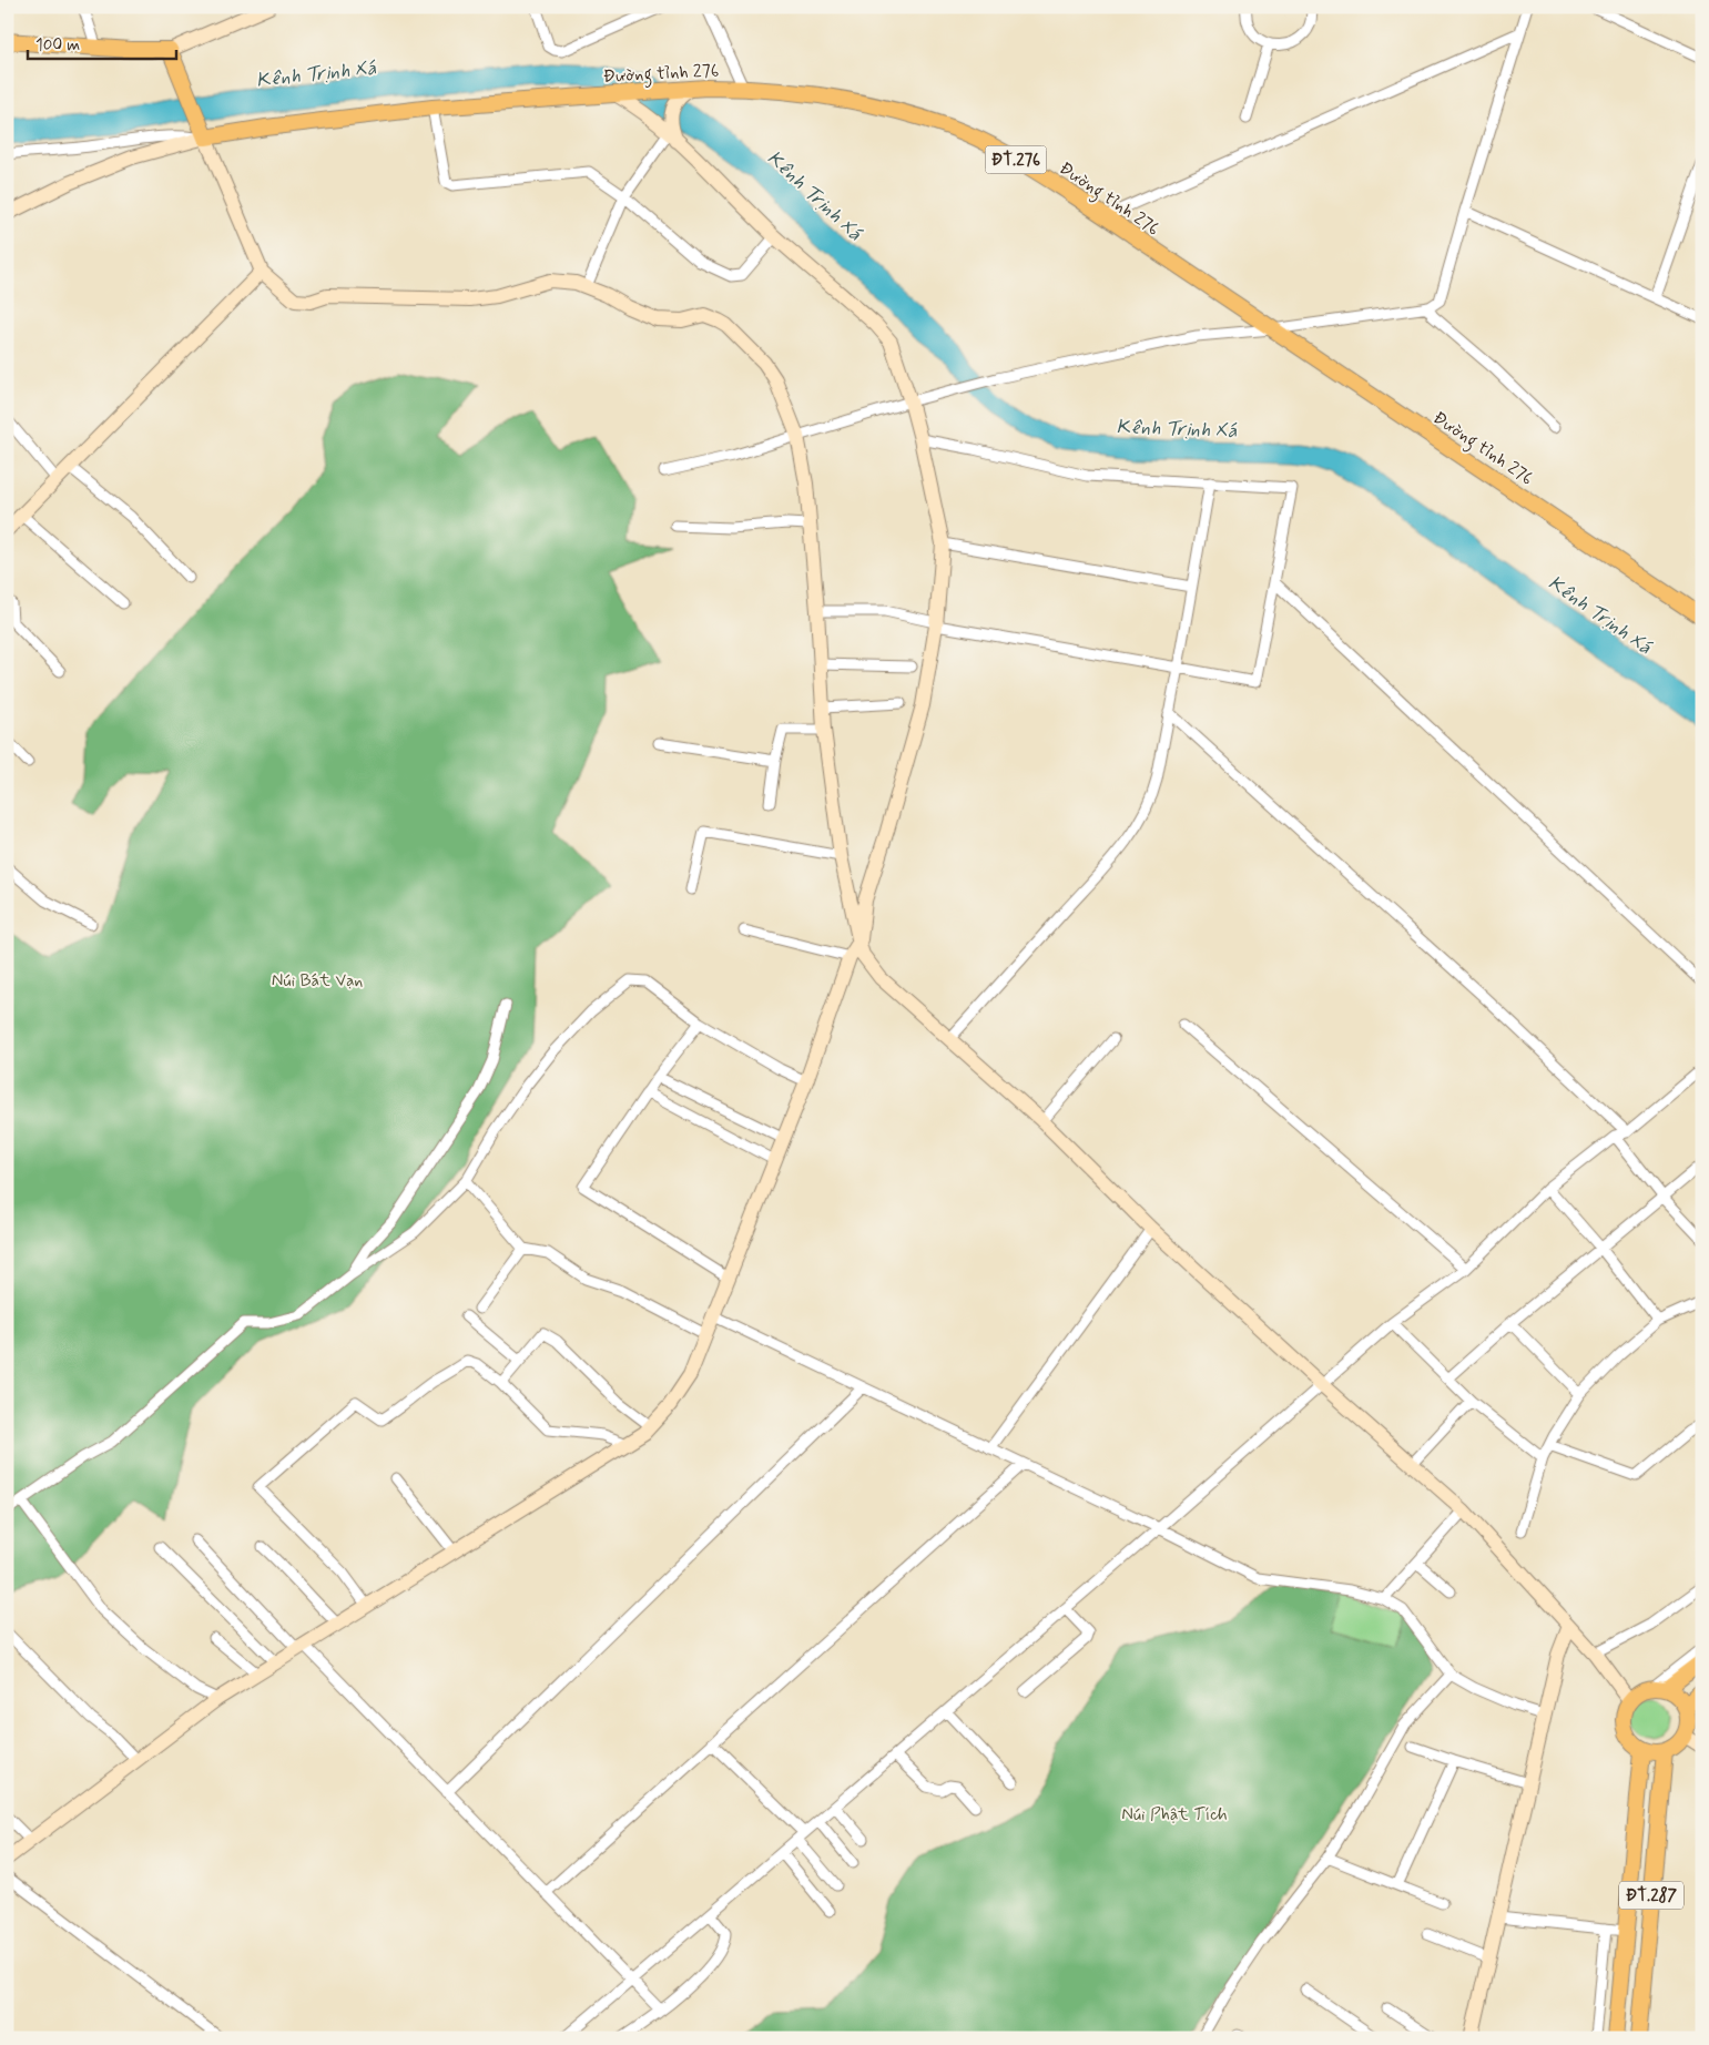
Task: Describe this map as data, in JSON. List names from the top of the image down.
{
  "streets": {
    "main road": ["Đường tỉnh 276", "ĐT.276", "ĐT.287"]
  },
  "water": ["Kênh Trịnh Xá"],
  "parks": ["Núi Bát Vạn", "Núi Phật Tích"],
  "scale_bar": "100 m"
}
